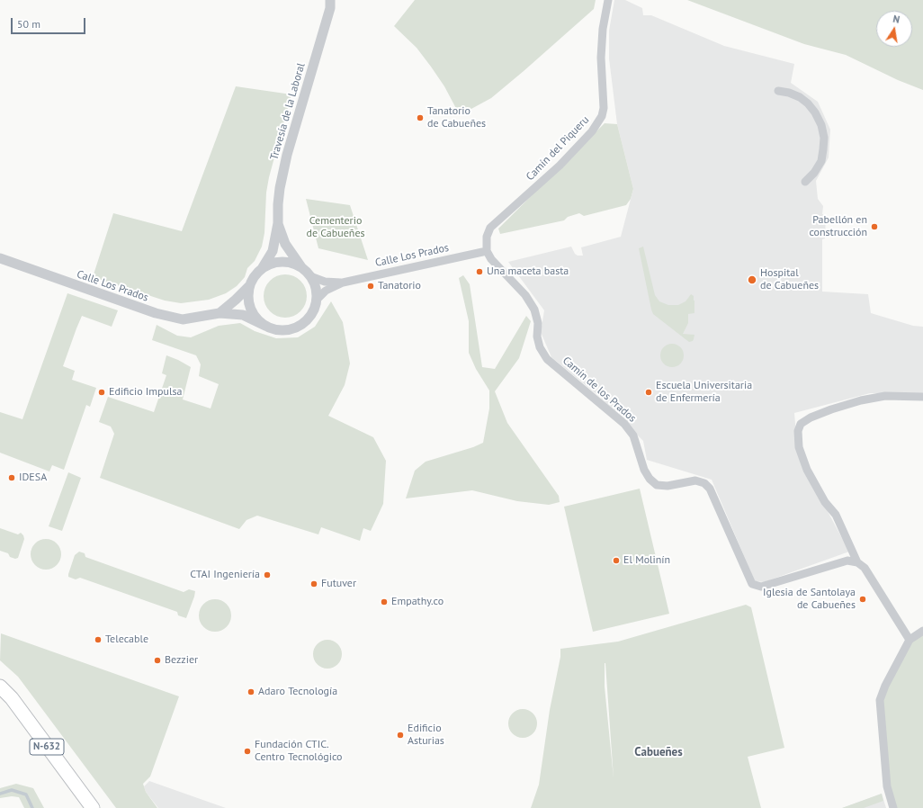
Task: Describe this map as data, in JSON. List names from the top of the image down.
{
  "streets": {
    "highway": ["N-632"],
    "street": [
      "Travesía de la Laboral",
      "Camín del Piqueru",
      "Calle Los Prados",
      "Camín de los Prados"
    ]
  },
  "crossings": [
    ["Travesía de la Laboral", "Calle Los Prados"],
    ["Camín del Piqueru", "Calle Los Prados"],
    ["Camín del Piqueru", "Camín de los Prados"],
    ["Calle Los Prados", "Camín de los Prados"]
  ],
  "districts": ["Cabueñes"],
  "parks": ["Cementerio de Cabueñes"],
  "places": [
    "Tanatorio de Cabueñes",
    "Pabellón en construcción",
    "Una maceta basta",
    "Hospital de Cabueñes",
    "Tanatorio",
    "Edificio Impulsa",
    "Escuela Universitaria de Enfermería",
    "IDESA",
    "El Molinín",
    "CTAI Ingeniería",
    "Futuver",
    "Iglesia de Santolaya de Cabueñes",
    "Empathy.co",
    "Telecable",
    "Bezzier",
    "Adaro Tecnología",
    "Edificio Asturias",
    "Fundación CTIC. Centro Tecnológico"
  ],
  "scale_bar": "50 m",
  "north": "top"
}
